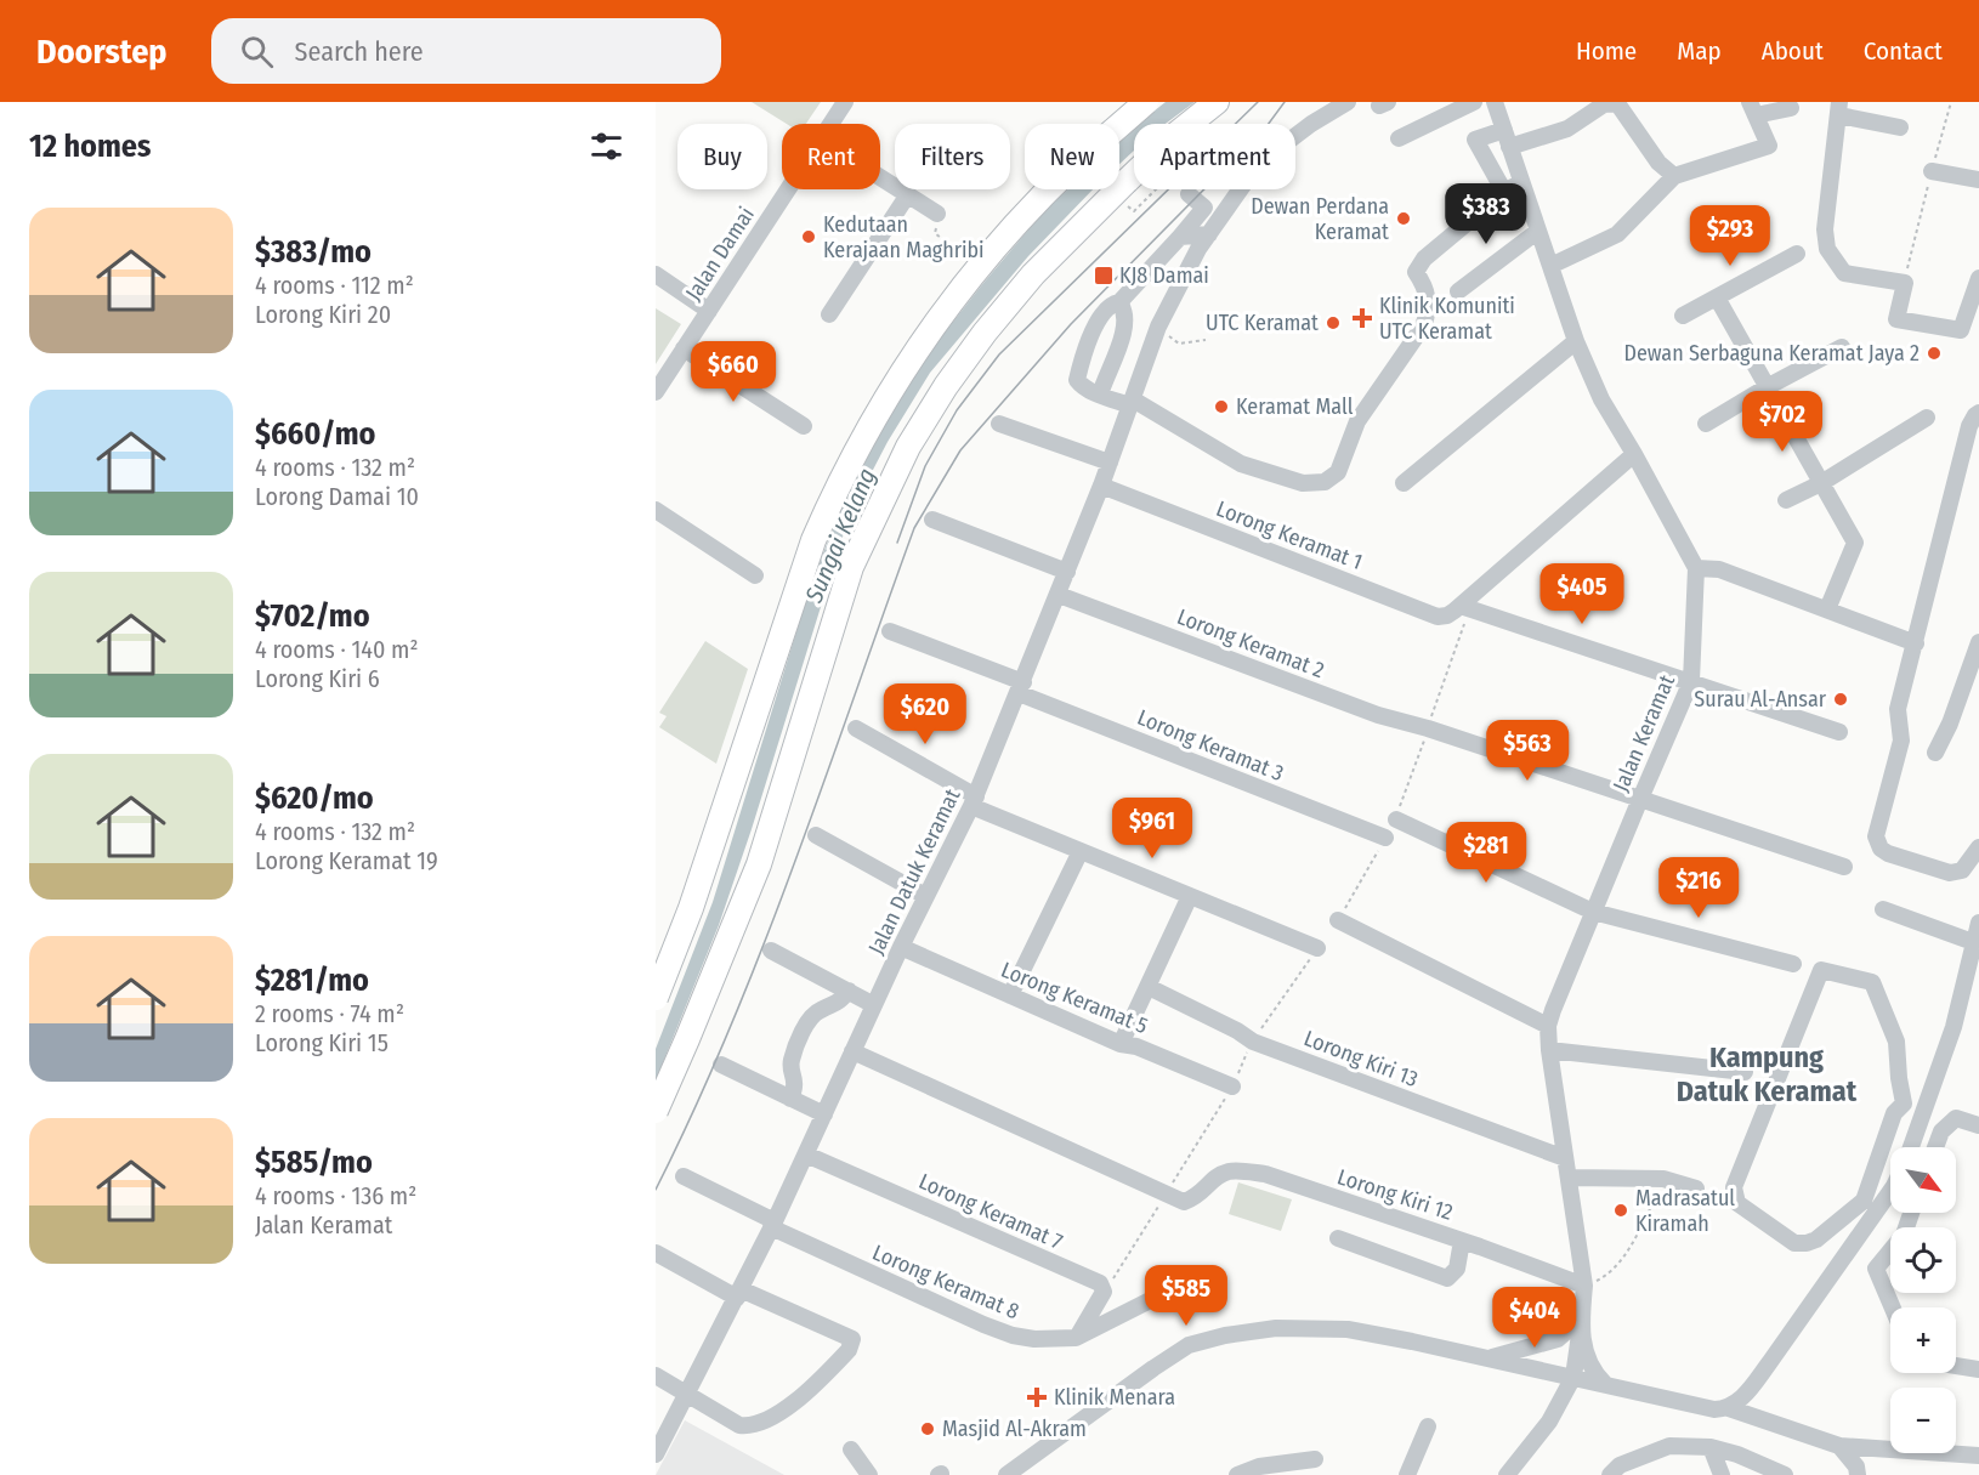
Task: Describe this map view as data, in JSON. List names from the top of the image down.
{
  "streets": {
    "street": [
      "Jalan Damai",
      "Lorong Keramat 1",
      "Lorong Keramat 2",
      "Jalan Keramat",
      "Lorong Keramat 3",
      "Jalan Datuk Keramat",
      "Lorong Keramat 5",
      "Lorong Kiri 13",
      "Lorong Kiri 12",
      "Lorong Keramat 7",
      "Lorong Keramat 8"
    ]
  },
  "crossings": [
    ["Lorong Keramat 1", "Jalan Datuk Keramat"],
    ["Lorong Keramat 2", "Jalan Keramat"],
    ["Lorong Keramat 2", "Jalan Datuk Keramat"],
    ["Jalan Keramat", "Lorong Kiri 13"],
    ["Jalan Keramat", "Lorong Kiri 12"],
    ["Lorong Keramat 3", "Jalan Datuk Keramat"],
    ["Jalan Datuk Keramat", "Lorong Keramat 5"],
    ["Jalan Datuk Keramat", "Lorong Kiri 12"],
    ["Jalan Datuk Keramat", "Lorong Keramat 7"],
    ["Jalan Datuk Keramat", "Lorong Keramat 8"],
    ["Lorong Keramat 7", "Lorong Keramat 8"]
  ],
  "districts": ["Kampung Datuk Keramat"],
  "water": ["Sungai Kelang"],
  "places": {
    "other": [
      "Dewan Perdana Keramat",
      "Kedutaan Kerajaan Maghribi",
      "UTC Keramat",
      "Dewan Serbaguna Keramat Jaya 2",
      "Keramat Mall",
      "Surau Al-Ansar",
      "Madrasatul Kiramah",
      "Masjid Al-Akram"
    ],
    "transit": ["KJ8 Damai"],
    "health": ["Klinik Komuniti UTC Keramat", "Klinik Menara"]
  },
  "north": "bottom right",
  "page": {
    "header": "Doorstep",
    "search": "Search here",
    "nav": [
      "Home",
      "Map",
      "About",
      "Contact"
    ],
    "heading": "12 homes",
    "chip": [
      "Buy",
      "Rent",
      "Filters",
      "New",
      "Apartment"
    ],
    "price": [
      "$383",
      "$293",
      "$660",
      "$702",
      "$405",
      "$620",
      "$563",
      "$961",
      "$281",
      "$216",
      "$585",
      "$404"
    ],
    "list": [
      {
        "name": "$383/mo",
        "note": "4 rooms · 112 m² · Lorong Kiri 20"
      },
      {
        "name": "$660/mo",
        "note": "4 rooms · 132 m² · Lorong Damai 10"
      },
      {
        "name": "$702/mo",
        "note": "4 rooms · 140 m² · Lorong Kiri 6"
      },
      {
        "name": "$620/mo",
        "note": "4 rooms · 132 m² · Lorong Keramat 19"
      },
      {
        "name": "$281/mo",
        "note": "2 rooms · 74 m² · Lorong Kiri 15"
      },
      {
        "name": "$585/mo",
        "note": "4 rooms · 136 m² · Jalan Keramat"
      }
    ],
    "map_buttons": ["+", "−"]
  }
}
